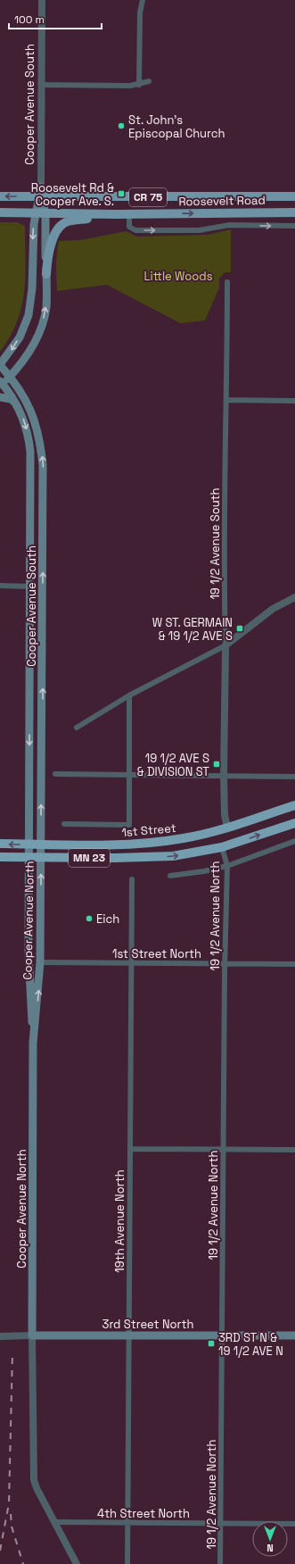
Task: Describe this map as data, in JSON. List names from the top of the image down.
{
  "streets": {
    "highway": ["1st Street", "MN 23"],
    "main road": [
      "Cooper Avenue South",
      "CR 75",
      "Roosevelt Road",
      "Cooper Avenue North",
      "3rd Street North"
    ],
    "street": [
      "19 1/2 Avenue South",
      "19 1/2 Avenue North",
      "1st Street North",
      "19th Avenue North",
      "4th Street North"
    ]
  },
  "crossings": [
    ["Cooper Avenue South", "Roosevelt Road"],
    ["Cooper Avenue South", "1st Street"],
    ["Cooper Avenue South", "Cooper Avenue North"],
    ["19 1/2 Avenue South", "1st Street"],
    ["1st Street", "Cooper Avenue North"],
    ["MN 23", "19 1/2 Avenue North"],
    ["MN 23", "Cooper Avenue North"],
    ["19 1/2 Avenue North", "1st Street North"],
    ["19 1/2 Avenue North", "3rd Street North"],
    ["19 1/2 Avenue North", "4th Street North"],
    ["Cooper Avenue North", "1st Street North"],
    ["Cooper Avenue North", "3rd Street North"],
    ["Cooper Avenue North", "4th Street North"],
    ["1st Street North", "19th Avenue North"],
    ["19th Avenue North", "3rd Street North"],
    ["19th Avenue North", "4th Street North"]
  ],
  "parks": ["Little Woods"],
  "places": {
    "other": ["St. John’s Episcopal Church", "Eich"],
    "transit": [
      "Roosevelt Rd & Cooper Ave. S.",
      "W ST. GERMAIN & 19 1/2 AVE S",
      "19 1/2 AVE S & DIVISION ST",
      "3RD ST N & 19 1/2 AVE N"
    ]
  },
  "scale_bar": "100 m",
  "north": "bottom"
}
